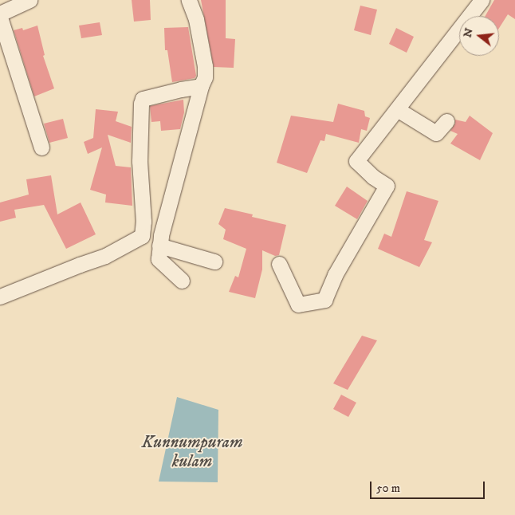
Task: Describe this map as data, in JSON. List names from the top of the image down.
{
  "water": ["Kunnumpuram kulam"],
  "scale_bar": "50 m",
  "north": "left"
}
